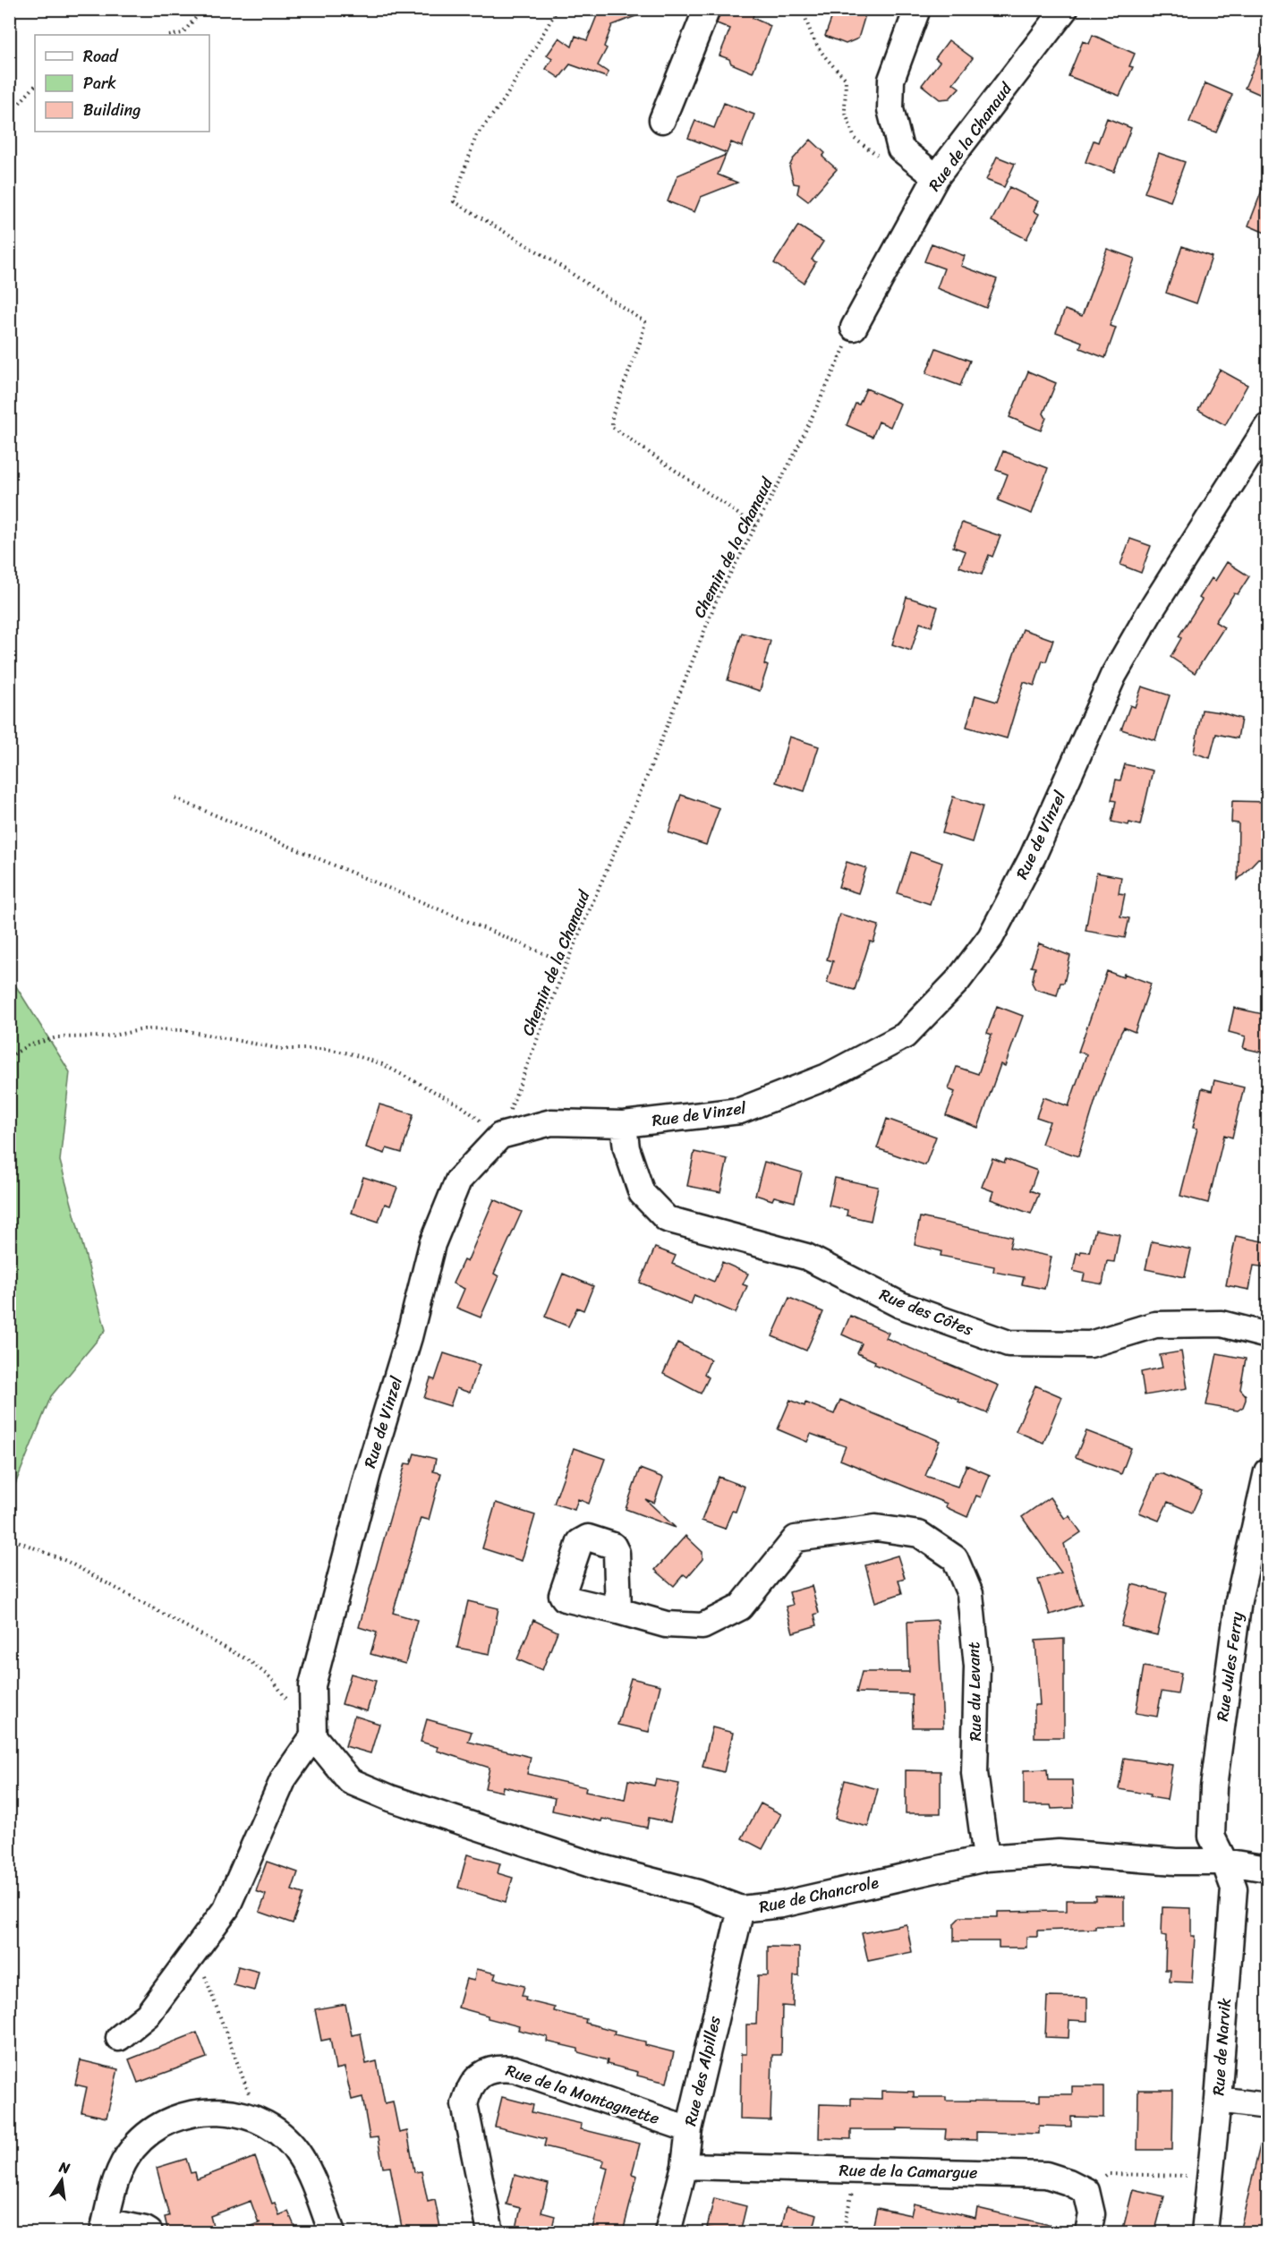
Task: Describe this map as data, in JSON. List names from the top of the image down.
{
  "streets": {
    "street": [
      "Rue de la Chanaud",
      "Rue de Vinzel",
      "Rue des Côtes",
      "Rue Jules Ferry",
      "Rue du Levant",
      "Rue de Chancrole",
      "Rue de Narvik",
      "Rue des Alpilles",
      "Rue de la Montagnette",
      "Rue de la Camargue"
    ],
    "path": ["Chemin de la Chanaud"]
  },
  "crossings": [
    ["Rue de la Chanaud", "Chemin de la Chanaud"],
    ["Chemin de la Chanaud", "Rue de Vinzel"],
    ["Rue de Vinzel", "Rue des Côtes"],
    ["Rue de Vinzel", "Rue de Chancrole"],
    ["Rue Jules Ferry", "Rue de Chancrole"],
    ["Rue Jules Ferry", "Rue de Narvik"],
    ["Rue du Levant", "Rue de Chancrole"],
    ["Rue de Chancrole", "Rue de Narvik"],
    ["Rue de Chancrole", "Rue des Alpilles"],
    ["Rue des Alpilles", "Rue de la Montagnette"],
    ["Rue des Alpilles", "Rue de la Camargue"]
  ],
  "legend": ["Road", "Park", "Building"],
  "north": "top"
}
